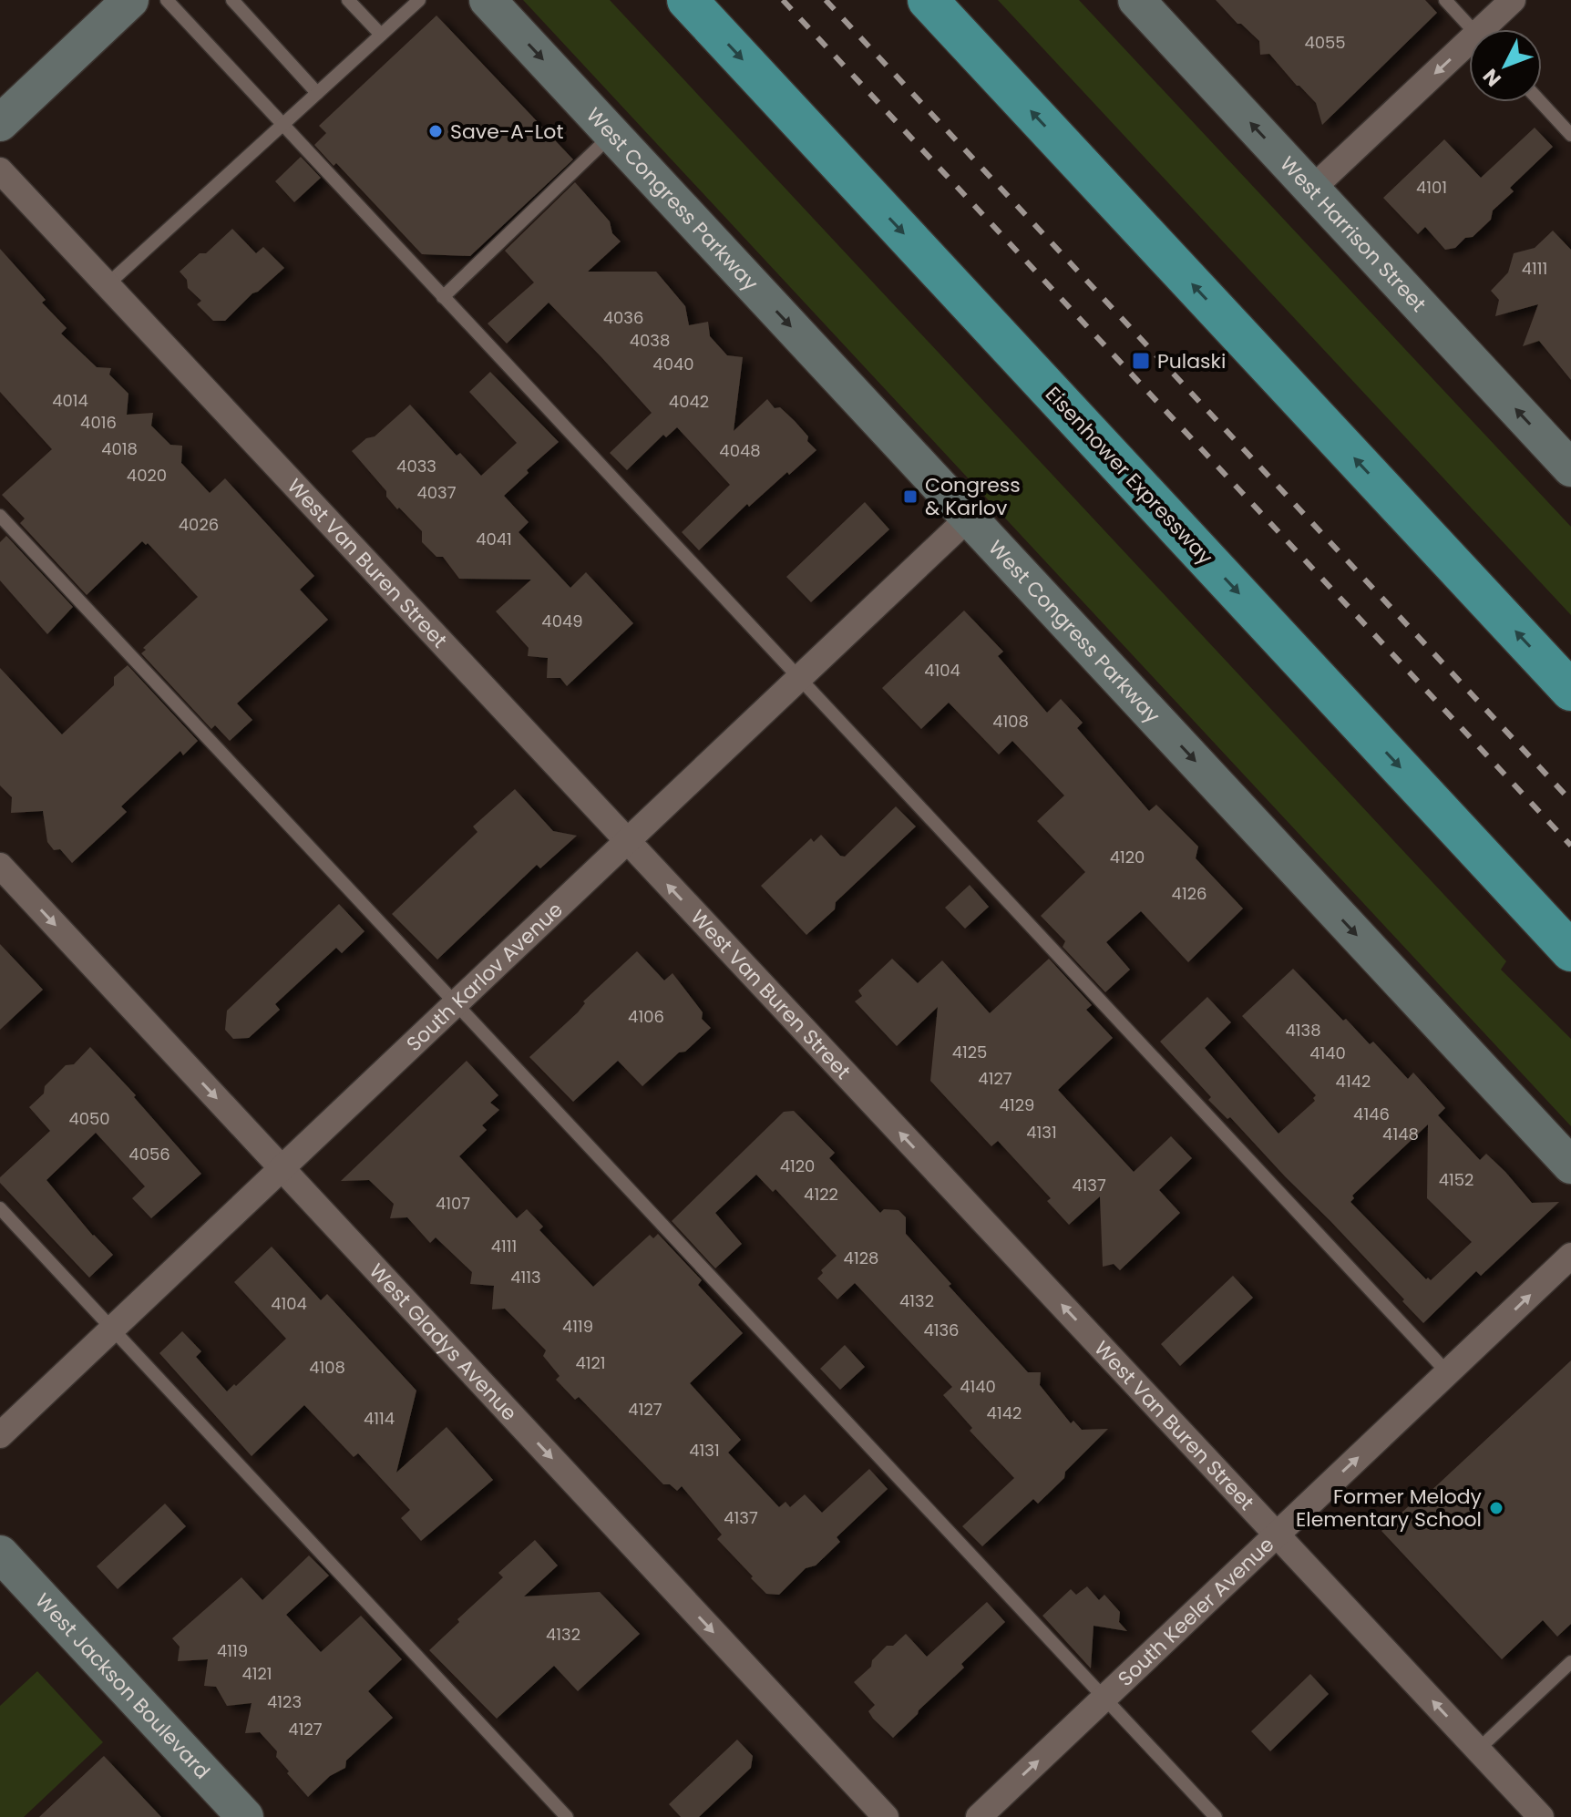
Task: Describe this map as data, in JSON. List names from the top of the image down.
{
  "streets": {
    "highway": ["Eisenhower Expressway"],
    "street": [
      "West Congress Parkway",
      "West Harrison Street",
      "West Van Buren Street",
      "South Karlov Avenue",
      "West Gladys Avenue",
      "South Keeler Avenue",
      "West Jackson Boulevard"
    ]
  },
  "crossings": [
    ["West Congress Parkway", "South Karlov Avenue"],
    ["West Van Buren Street", "South Karlov Avenue"],
    ["West Van Buren Street", "South Keeler Avenue"],
    ["South Karlov Avenue", "West Gladys Avenue"]
  ],
  "one_way": [
    "West Congress Parkway",
    "West Harrison Street",
    "West Van Buren Street",
    "West Gladys Avenue",
    "South Keeler Avenue"
  ],
  "places": {
    "other": ["Save-A-Lot", "Former Melody Elementary School"],
    "transit": ["Pulaski", "Congress & Karlov"]
  },
  "house_numbers": [
    "4055",
    "4101",
    "4111",
    "4036",
    "4038",
    "4040",
    "4014",
    "4042",
    "4016",
    "4018",
    "4048",
    "4033",
    "4020",
    "4037",
    "4026",
    "4041",
    "4049",
    "4104",
    "4108",
    "4120",
    "4126",
    "4106",
    "4138",
    "4125",
    "4140",
    "4127",
    "4142",
    "4129",
    "4146",
    "4050",
    "4131",
    "4148",
    "4056",
    "4120",
    "4152",
    "4137",
    "4122",
    "4107",
    "4111",
    "4128",
    "4113",
    "4132",
    "4104",
    "4119",
    "4136",
    "4121",
    "4108",
    "4140",
    "4127",
    "4142",
    "4114",
    "4131",
    "4137",
    "4132",
    "4119",
    "4121",
    "4123",
    "4127"
  ],
  "north": "bottom left"
}
